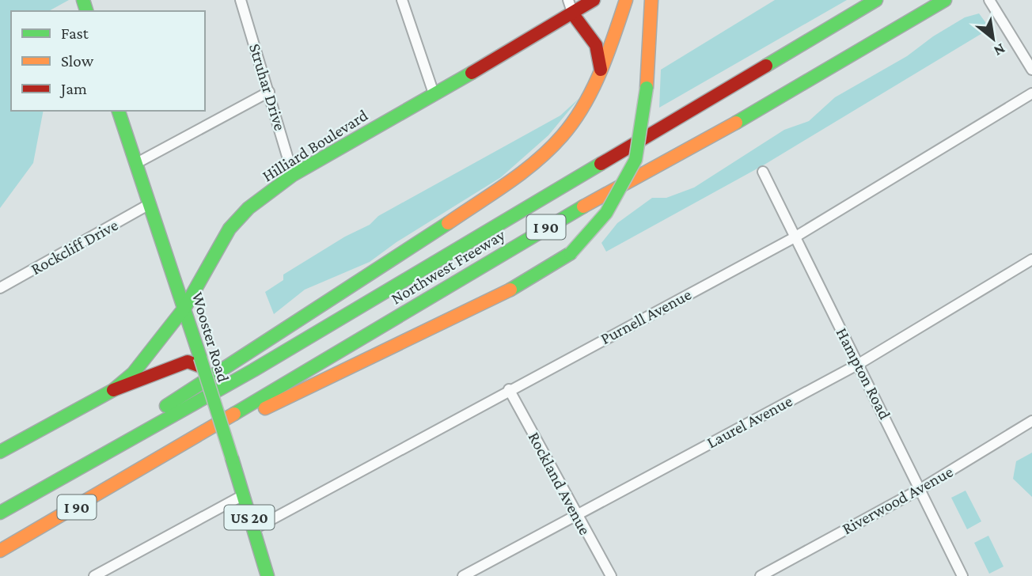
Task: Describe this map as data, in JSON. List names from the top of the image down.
{
  "streets": {
    "main road": [
      "Hilliard Boulevard",
      "I 90",
      "Northwest Freeway",
      "Wooster Road",
      "US 20"
    ],
    "street": [
      "Struhar Drive",
      "Rockcliff Drive",
      "Purnell Avenue",
      "Hampton Road",
      "Laurel Avenue",
      "Rockland Avenue",
      "Riverwood Avenue"
    ]
  },
  "crossings": [
    ["Struhar Drive", "Hilliard Boulevard"],
    ["Hilliard Boulevard", "Wooster Road"],
    ["Rockcliff Drive", "Wooster Road"],
    ["Purnell Avenue", "Wooster Road"],
    ["Purnell Avenue", "Hampton Road"],
    ["Purnell Avenue", "Rockland Avenue"],
    ["Hampton Road", "Laurel Avenue"],
    ["Hampton Road", "Riverwood Avenue"],
    ["Laurel Avenue", "Rockland Avenue"]
  ],
  "legend": ["Fast", "Slow", "Jam"],
  "north": "bottom right"
}
